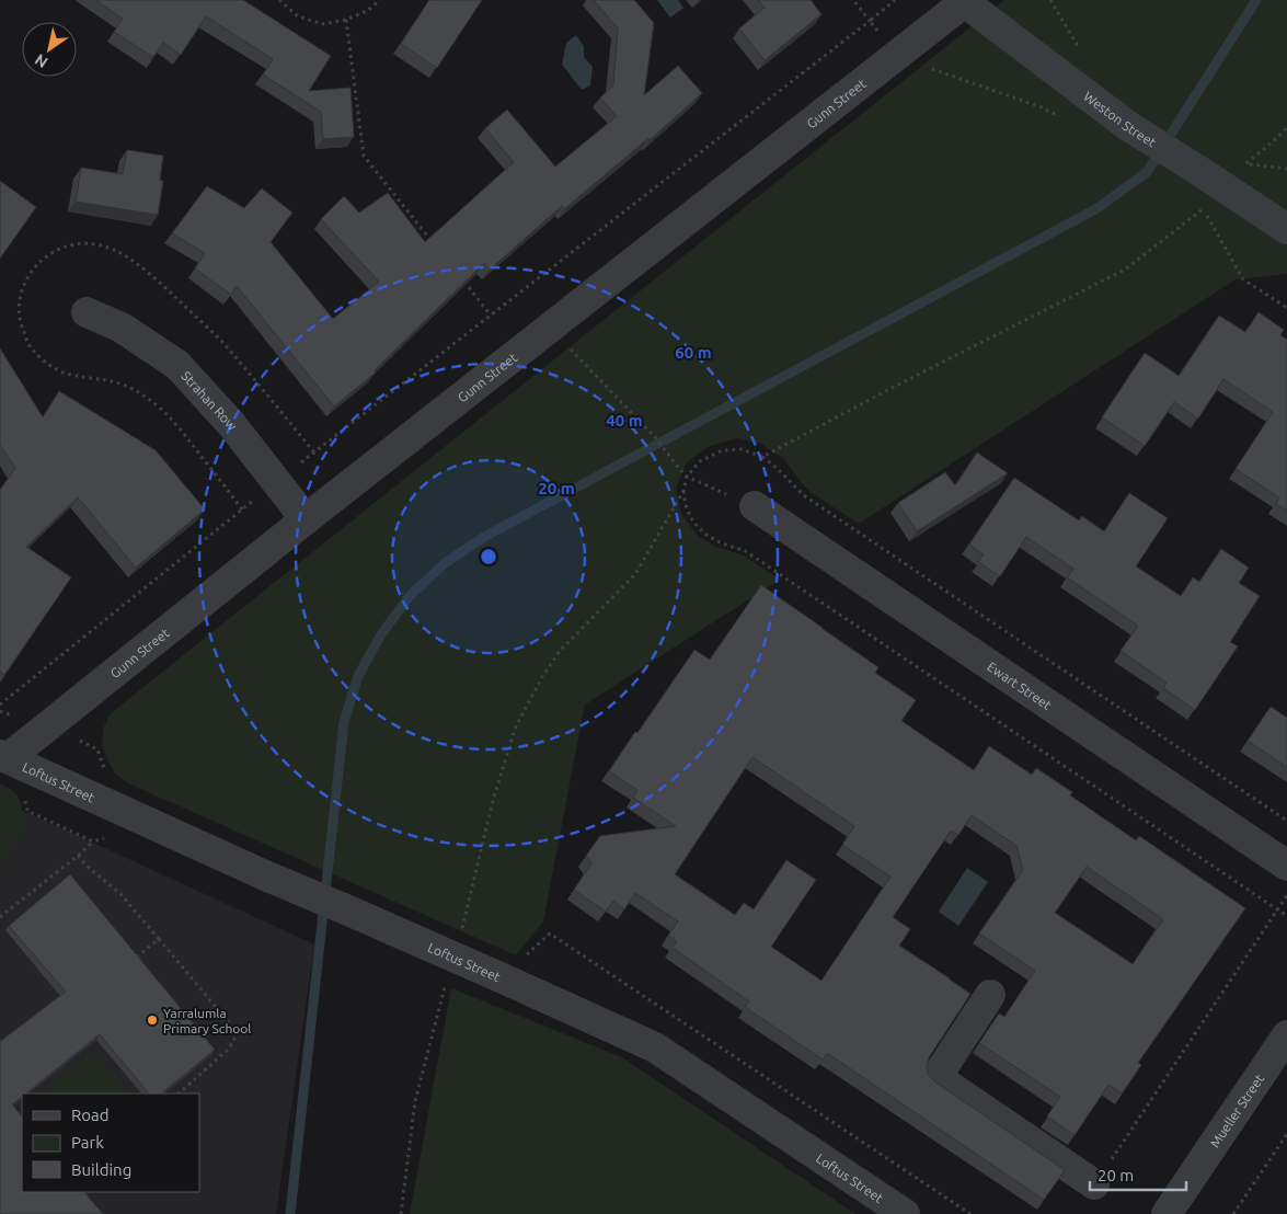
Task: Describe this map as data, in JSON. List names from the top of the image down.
{
  "streets": {
    "street": [
      "Gunn Street",
      "Weston Street",
      "Strahan Row",
      "Ewart Street",
      "Loftus Street",
      "Mueller Street"
    ]
  },
  "crossings": [
    ["Gunn Street", "Weston Street"],
    ["Gunn Street", "Strahan Row"],
    ["Gunn Street", "Loftus Street"]
  ],
  "places": ["Yarralumla Primary School"],
  "legend": ["Road", "Park", "Building"],
  "scale_bar": "20 m",
  "north": "bottom left",
  "rings": ["60 m", "40 m", "20 m"]
}
